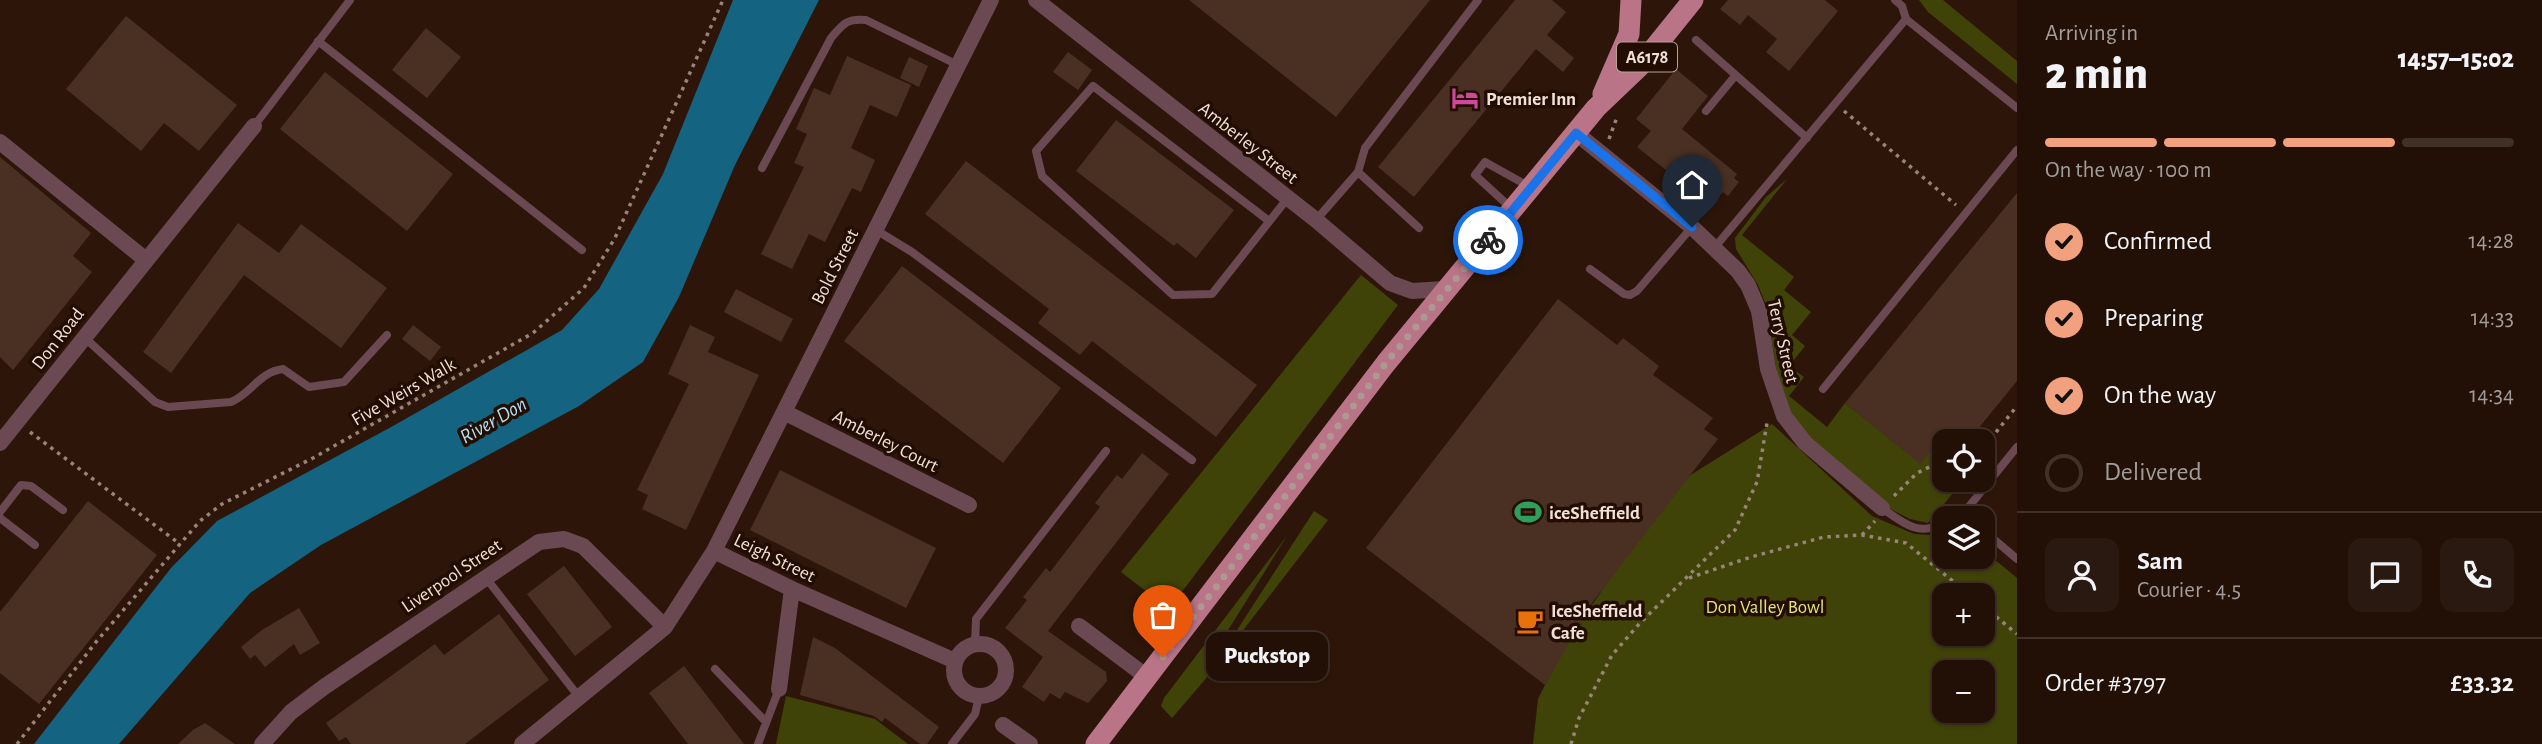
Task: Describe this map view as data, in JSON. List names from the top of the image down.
{
  "streets": {
    "main road": ["A6178"],
    "street": [
      "Amberley Street",
      "Bold Street",
      "Don Road",
      "Terry Street",
      "Amberley Court",
      "Leigh Street",
      "Liverpool Street"
    ],
    "path": ["Five Weirs Walk"]
  },
  "crossings": [
    ["A6178", "Amberley Street"],
    ["A6178", "Terry Street"],
    ["Bold Street", "Amberley Court"],
    ["Bold Street", "Leigh Street"],
    ["Leigh Street", "Liverpool Street"]
  ],
  "water": ["River Don"],
  "parks": ["Don Valley Bowl"],
  "places": {
    "hotel": ["Premier Inn"],
    "sports": ["iceSheffield"],
    "cafe": ["IceSheffield Cafe"],
    "other": ["Puckstop"]
  },
  "page": {
    "heading": ["2 min", "Arriving in", "14:57–15:02"],
    "panel": [
      "Sam",
      "Courier · 4.5",
      "Order #3797",
      "£33.32"
    ],
    "bar": "On the way · 100 m",
    "list": [
      ["Confirmed", "14:28"],
      ["Preparing", "14:33"],
      ["On the way", "14:34"],
      "Delivered"
    ],
    "map_buttons": ["+", "−"],
    "bubble": "Puckstop"
  }
}
